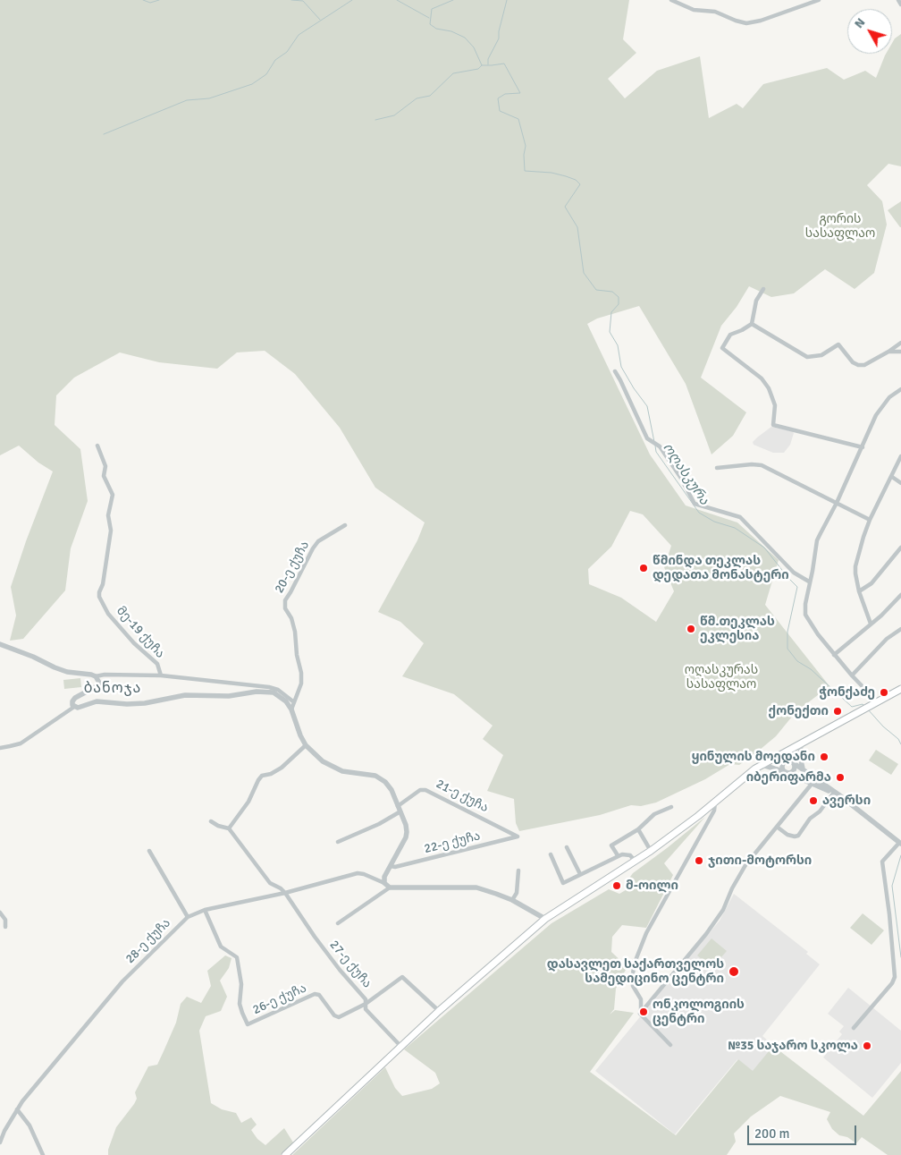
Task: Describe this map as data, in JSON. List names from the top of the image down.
{
  "streets": {
    "street": [
      "20-ე ქუჩა",
      "მე-19 ქუჩა",
      "21-ე ქუჩა",
      "22-ე ქუჩა",
      "28-ე ქუჩა",
      "27-ე ქუჩა",
      "26-ე ქუჩა"
    ]
  },
  "crossings": [
    ["20-ე ქუჩა", "მე-19 ქუჩა"],
    ["21-ე ქუჩა", "22-ე ქუჩა"],
    ["28-ე ქუჩა", "27-ე ქუჩა"],
    ["28-ე ქუჩა", "26-ე ქუჩა"],
    ["27-ე ქუჩა", "26-ე ქუჩა"]
  ],
  "districts": ["ბანოჯა"],
  "water": ["ოღასკურა"],
  "parks": ["გორის სასაფლაო", "ოღასკურას სასაფლაო"],
  "places": [
    "წმინდა თეკლას დედათა მონასტერი",
    "წმ.თეკლას ეკლესია",
    "ჭონქაძე",
    "ქონექთი",
    "ყინულის მოედანი",
    "იბერიფარმა",
    "ავერსი",
    "ჯითი-მოტორსი",
    "მ-ოილი",
    "დასავლეთ საქართველოს სამედიცინო ცენტრი",
    "ონკოლოგიის ცენტრი",
    "№35 საჯარო სკოლა"
  ],
  "scale_bar": "200 m",
  "north": "top left"
}
